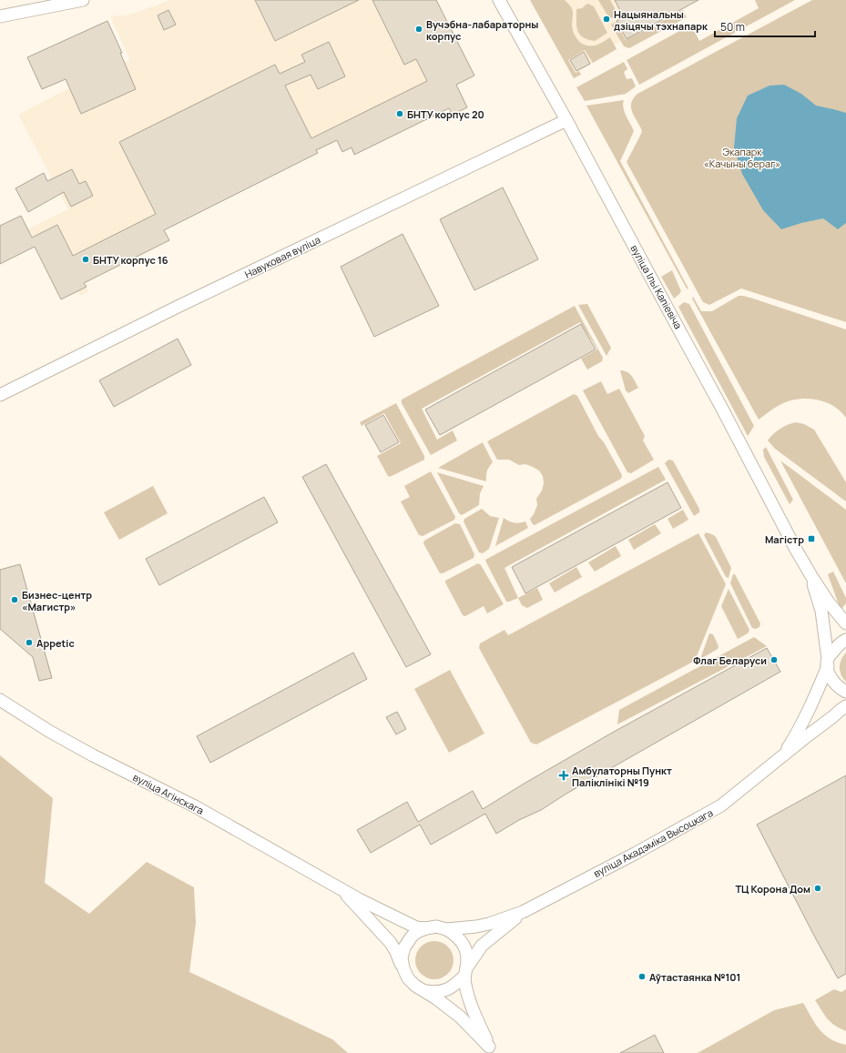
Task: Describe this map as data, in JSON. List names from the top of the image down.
{
  "streets": {
    "street": [
      "Навуковая вуліца",
      "вуліца Ільі Капіевіча",
      "вуліца Агінскага",
      "вуліца Акадэміка Высоцкага"
    ]
  },
  "crossings": [
    ["Навуковая вуліца", "вуліца Ільі Капіевіча"],
    ["вуліца Ільі Капіевіча", "вуліца Акадэміка Высоцкага"]
  ],
  "parks": ["Экапарк «Качыны бераг»"],
  "places": {
    "other": [
      "Нацыянальны дзіцячы тэхнапарк",
      "Вучэбна-лабараторны корпус",
      "БНТУ корпус 20",
      "БНТУ корпус 16",
      "Бизнес-центр «Магистр»",
      "Appetic",
      "Флаг Беларуси",
      "ТЦ Корона Дом",
      "Аўтастаянка №101"
    ],
    "transit": ["Магістр"],
    "health": ["Амбулаторны Пункт Паліклінікі №19"]
  },
  "scale_bar": "50 m"
}
